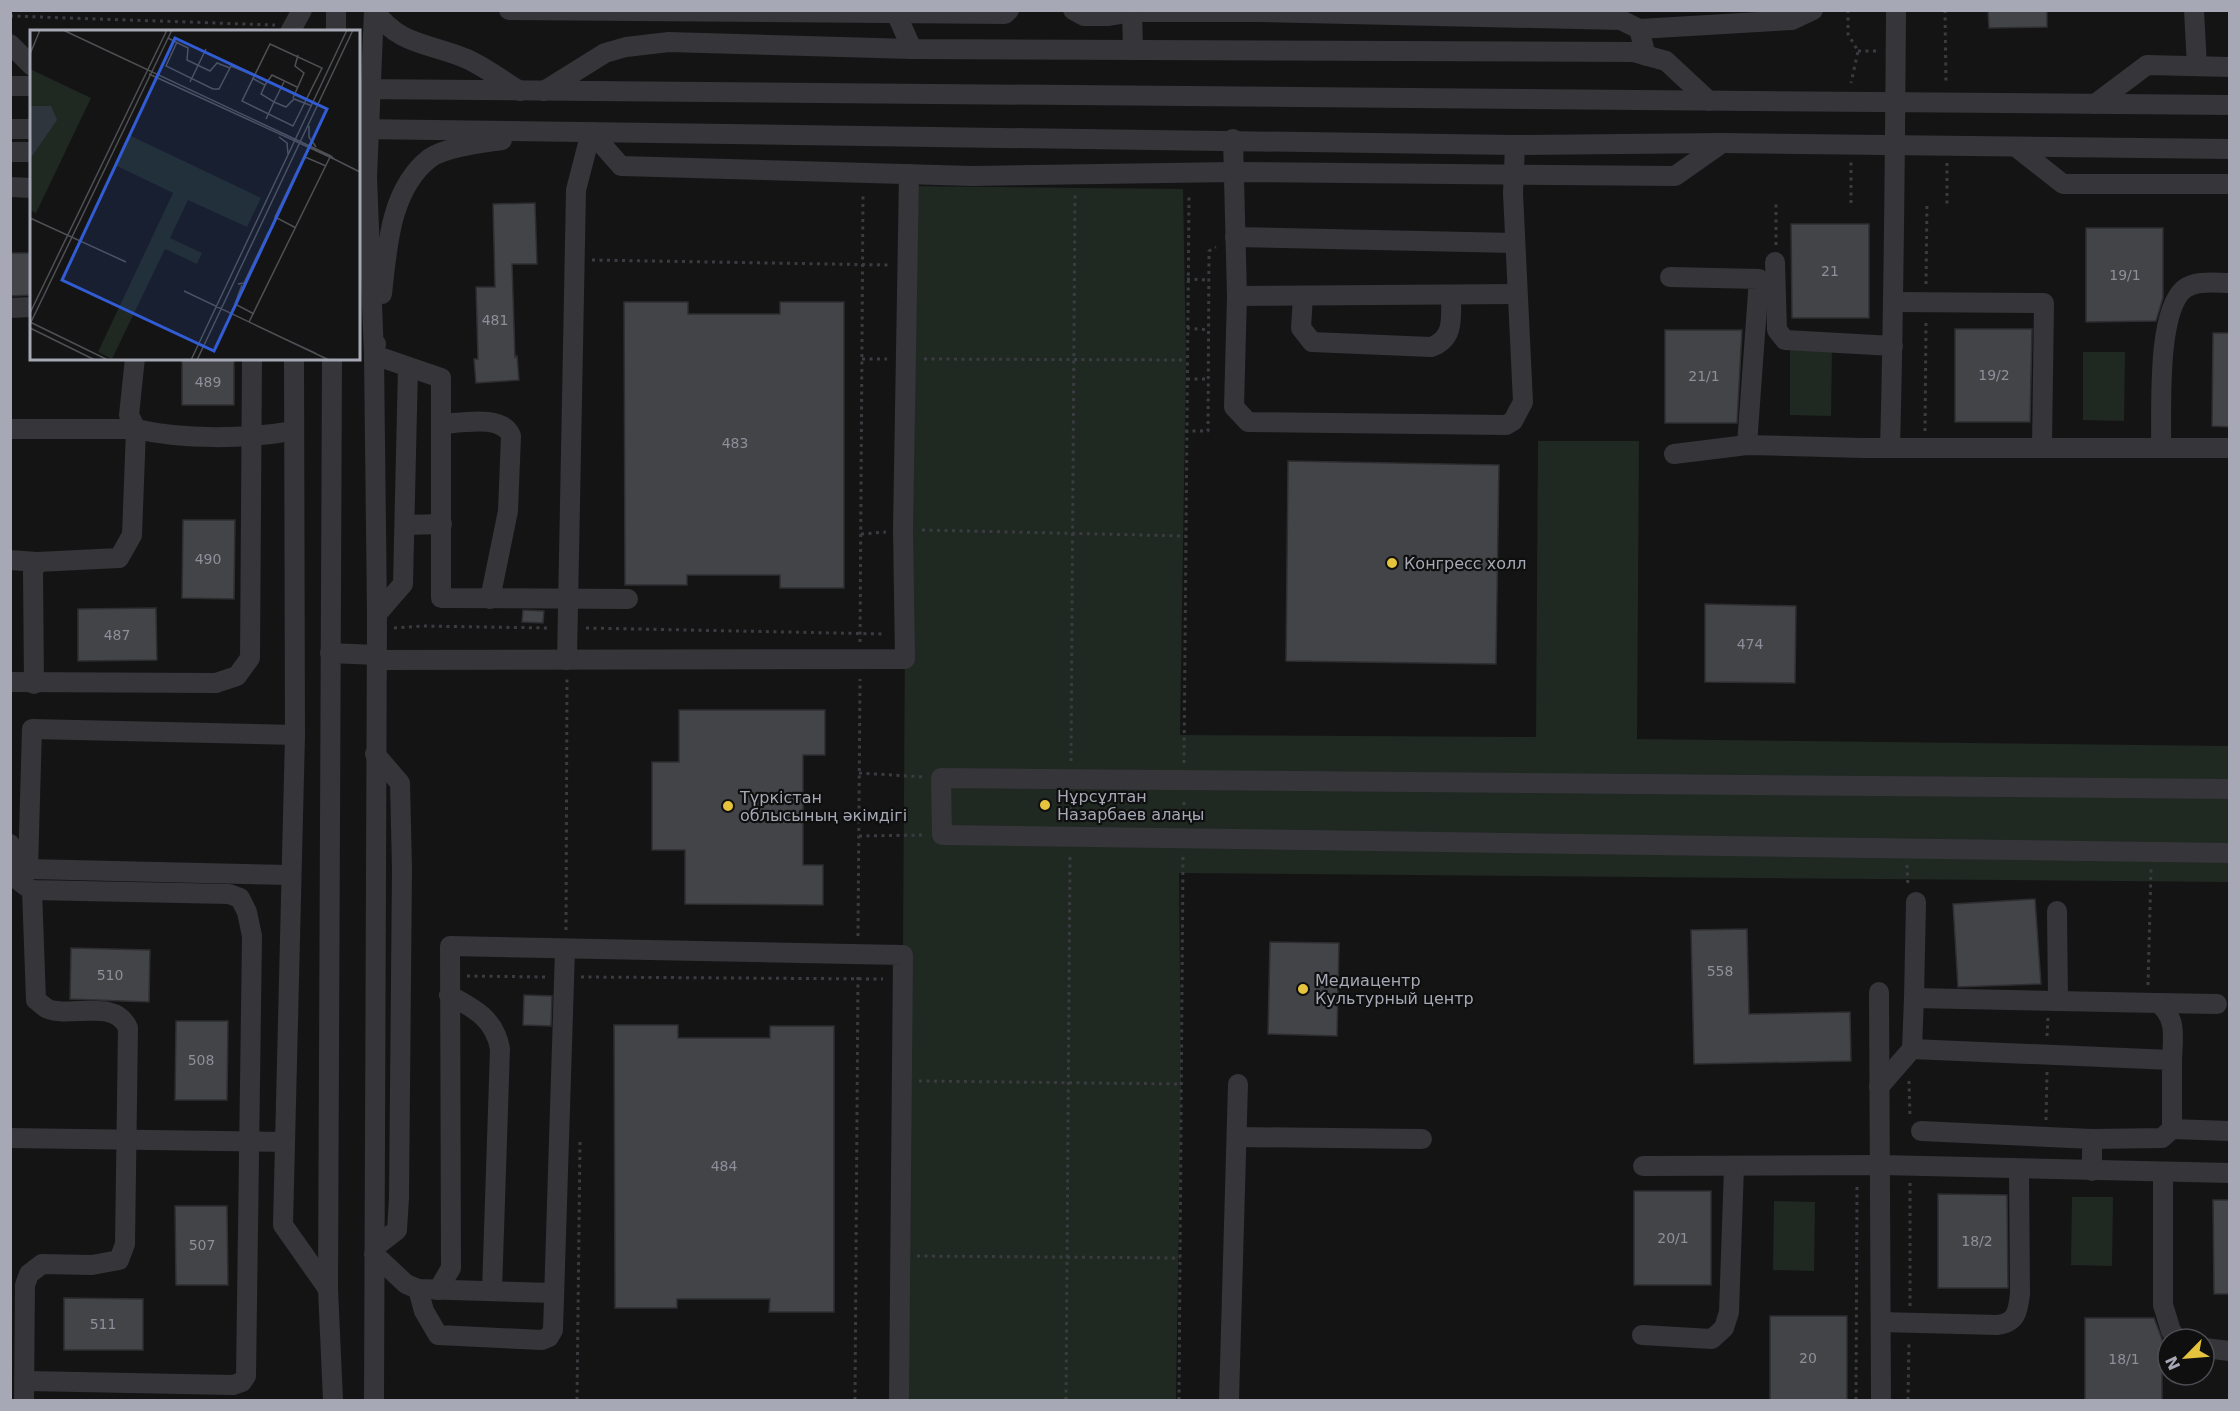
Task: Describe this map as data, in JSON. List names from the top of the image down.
{
  "places": [
    "Конгресс холл",
    "Нұрсұлтан Назарбаев алаңы",
    "Түркістан облысының әкімдігі",
    "Медиацентр Культурный центр"
  ],
  "house_numbers": [
    "21",
    "19/1",
    "481",
    "19/2",
    "21/1",
    "489",
    "483",
    "490",
    "487",
    "474",
    "558",
    "510",
    "508",
    "484",
    "20/1",
    "18/2",
    "507",
    "511",
    "20",
    "18/1"
  ],
  "north": "bottom left"
}
